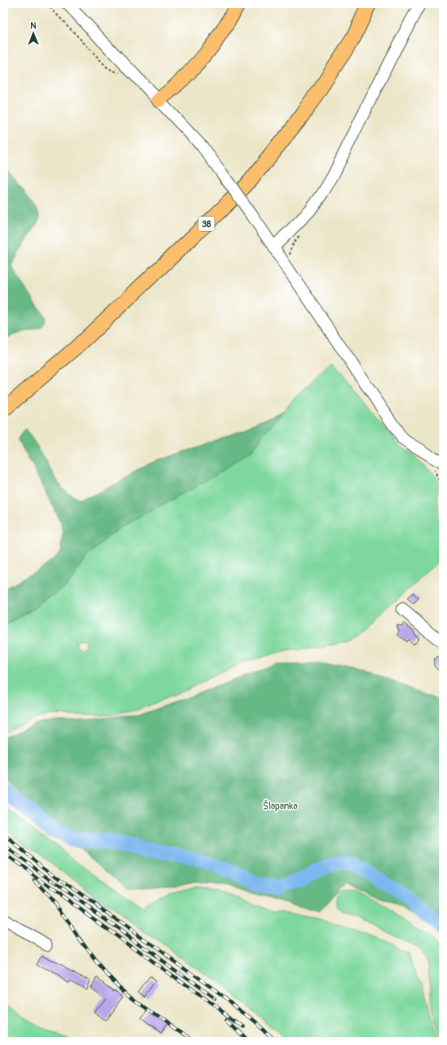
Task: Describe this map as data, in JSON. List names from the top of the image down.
{
  "streets": {
    "main road": ["38"]
  },
  "parks": ["Šlapanka"],
  "north": "top"
}
